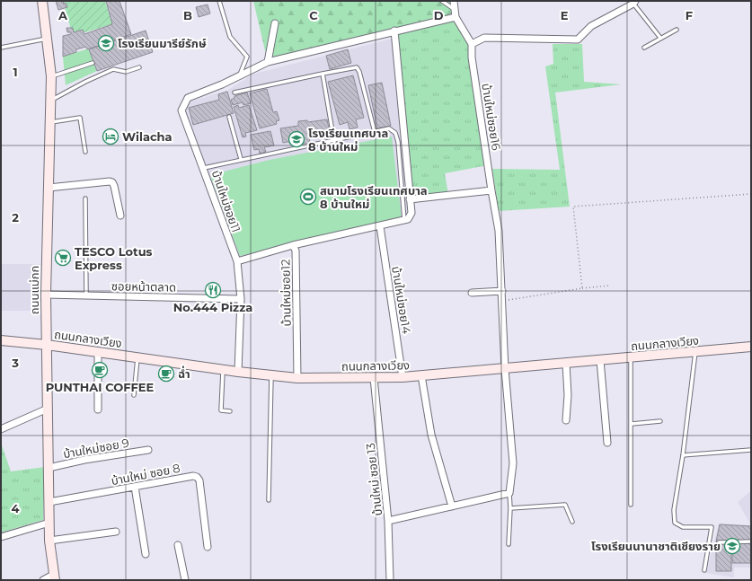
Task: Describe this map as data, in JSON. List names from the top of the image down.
{
  "streets": {
    "main road": ["ถนนแม่กก", "ถนนกลางเวียง"],
    "street": [
      "บ้านใหม่ซอย16",
      "บ้านใหม่ซอย11",
      "ซอยหน้าตลาด",
      "บ้านใหม่ซอย12",
      "บ้านใหม่ซอย14",
      "บ้านใหม่ซอย 9",
      "บ้านใหม่ ซอย 8",
      "บ้านใหม่ ซอย 13"
    ]
  },
  "crossings": [
    ["บ้านใหม่ซอย16", "ถนนกลางเวียง"],
    ["บ้านใหม่ซอย11", "ซอยหน้าตลาด"],
    ["บ้านใหม่ซอย11", "บ้านใหม่ซอย12"],
    ["บ้านใหม่ซอย11", "ถนนกลางเวียง"],
    ["ซอยหน้าตลาด", "ถนนแม่กก"],
    ["ถนนแม่กก", "ถนนกลางเวียง"],
    ["ถนนแม่กก", "บ้านใหม่ซอย 9"],
    ["ถนนแม่กก", "บ้านใหม่ ซอย 8"],
    ["บ้านใหม่ซอย12", "ถนนกลางเวียง"],
    ["บ้านใหม่ซอย14", "ถนนกลางเวียง"],
    ["ถนนกลางเวียง", "บ้านใหม่ ซอย 13"]
  ],
  "places": {
    "school or university": ["โรงเรียนมารีย์รักษ์", "โรงเรียนเทศบาล 8 บ้านใหม่", "โรงเรียนนานาชาติเชียงราย"],
    "hotel": ["Wilacha"],
    "sports": ["สนามโรงเรียนเทศบาล 8 บ้านใหม่"],
    "supermarket": ["TESCO Lotus Express"],
    "restaurant": ["No.444 Pizza"],
    "cafe": ["PUNTHAI COFFEE", "ฉ่ำ"]
  },
  "grid": {
    "columns": [
      "A",
      "B",
      "C",
      "D",
      "E",
      "F"
    ],
    "rows": [
      "1",
      "2",
      "3",
      "4"
    ]
  }
}
